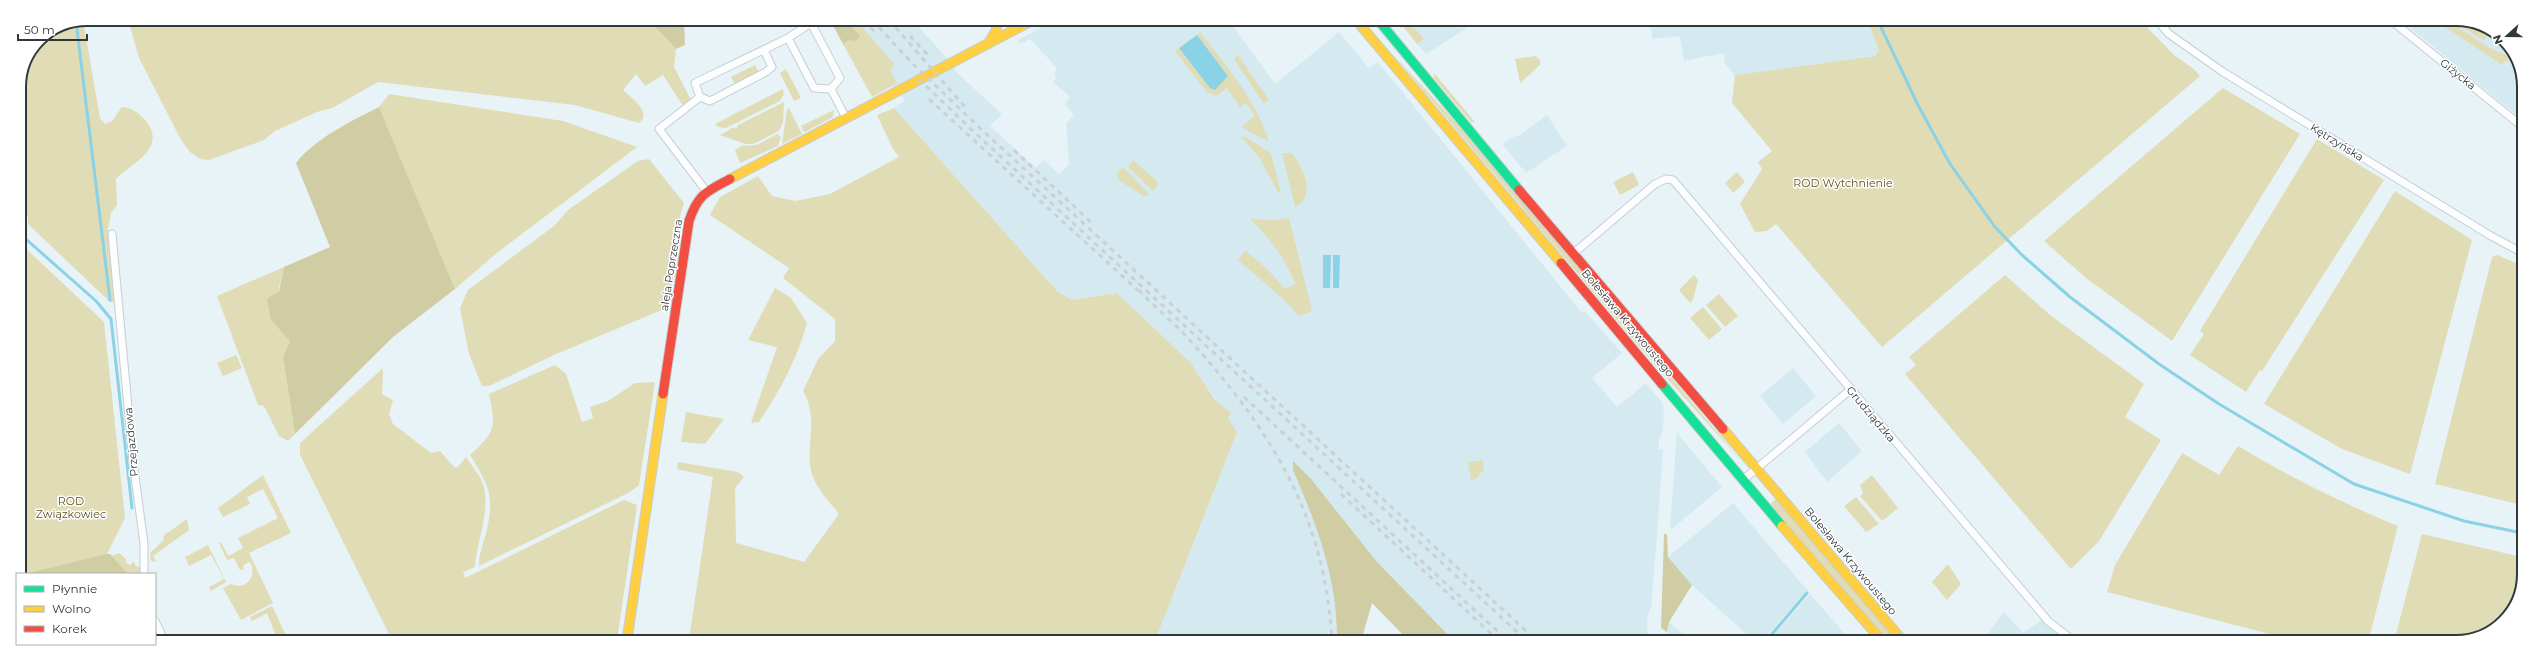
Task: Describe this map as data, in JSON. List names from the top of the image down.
{
  "streets": {
    "main road": ["aleja Poprzeczna", "Bolesława Krzywoustego"],
    "street": [
      "Giżycka",
      "Kętrzyńska",
      "Grudziądzka",
      "Przejazdowa"
    ]
  },
  "crossings": [
    ["Bolesława Krzywoustego", "Grudziądzka"]
  ],
  "parks": ["ROD Wytchnienie", "ROD Związkowiec"],
  "legend": ["Płynnie", "Wolno", "Korek"],
  "scale_bar": "50 m",
  "north": "left"
}
